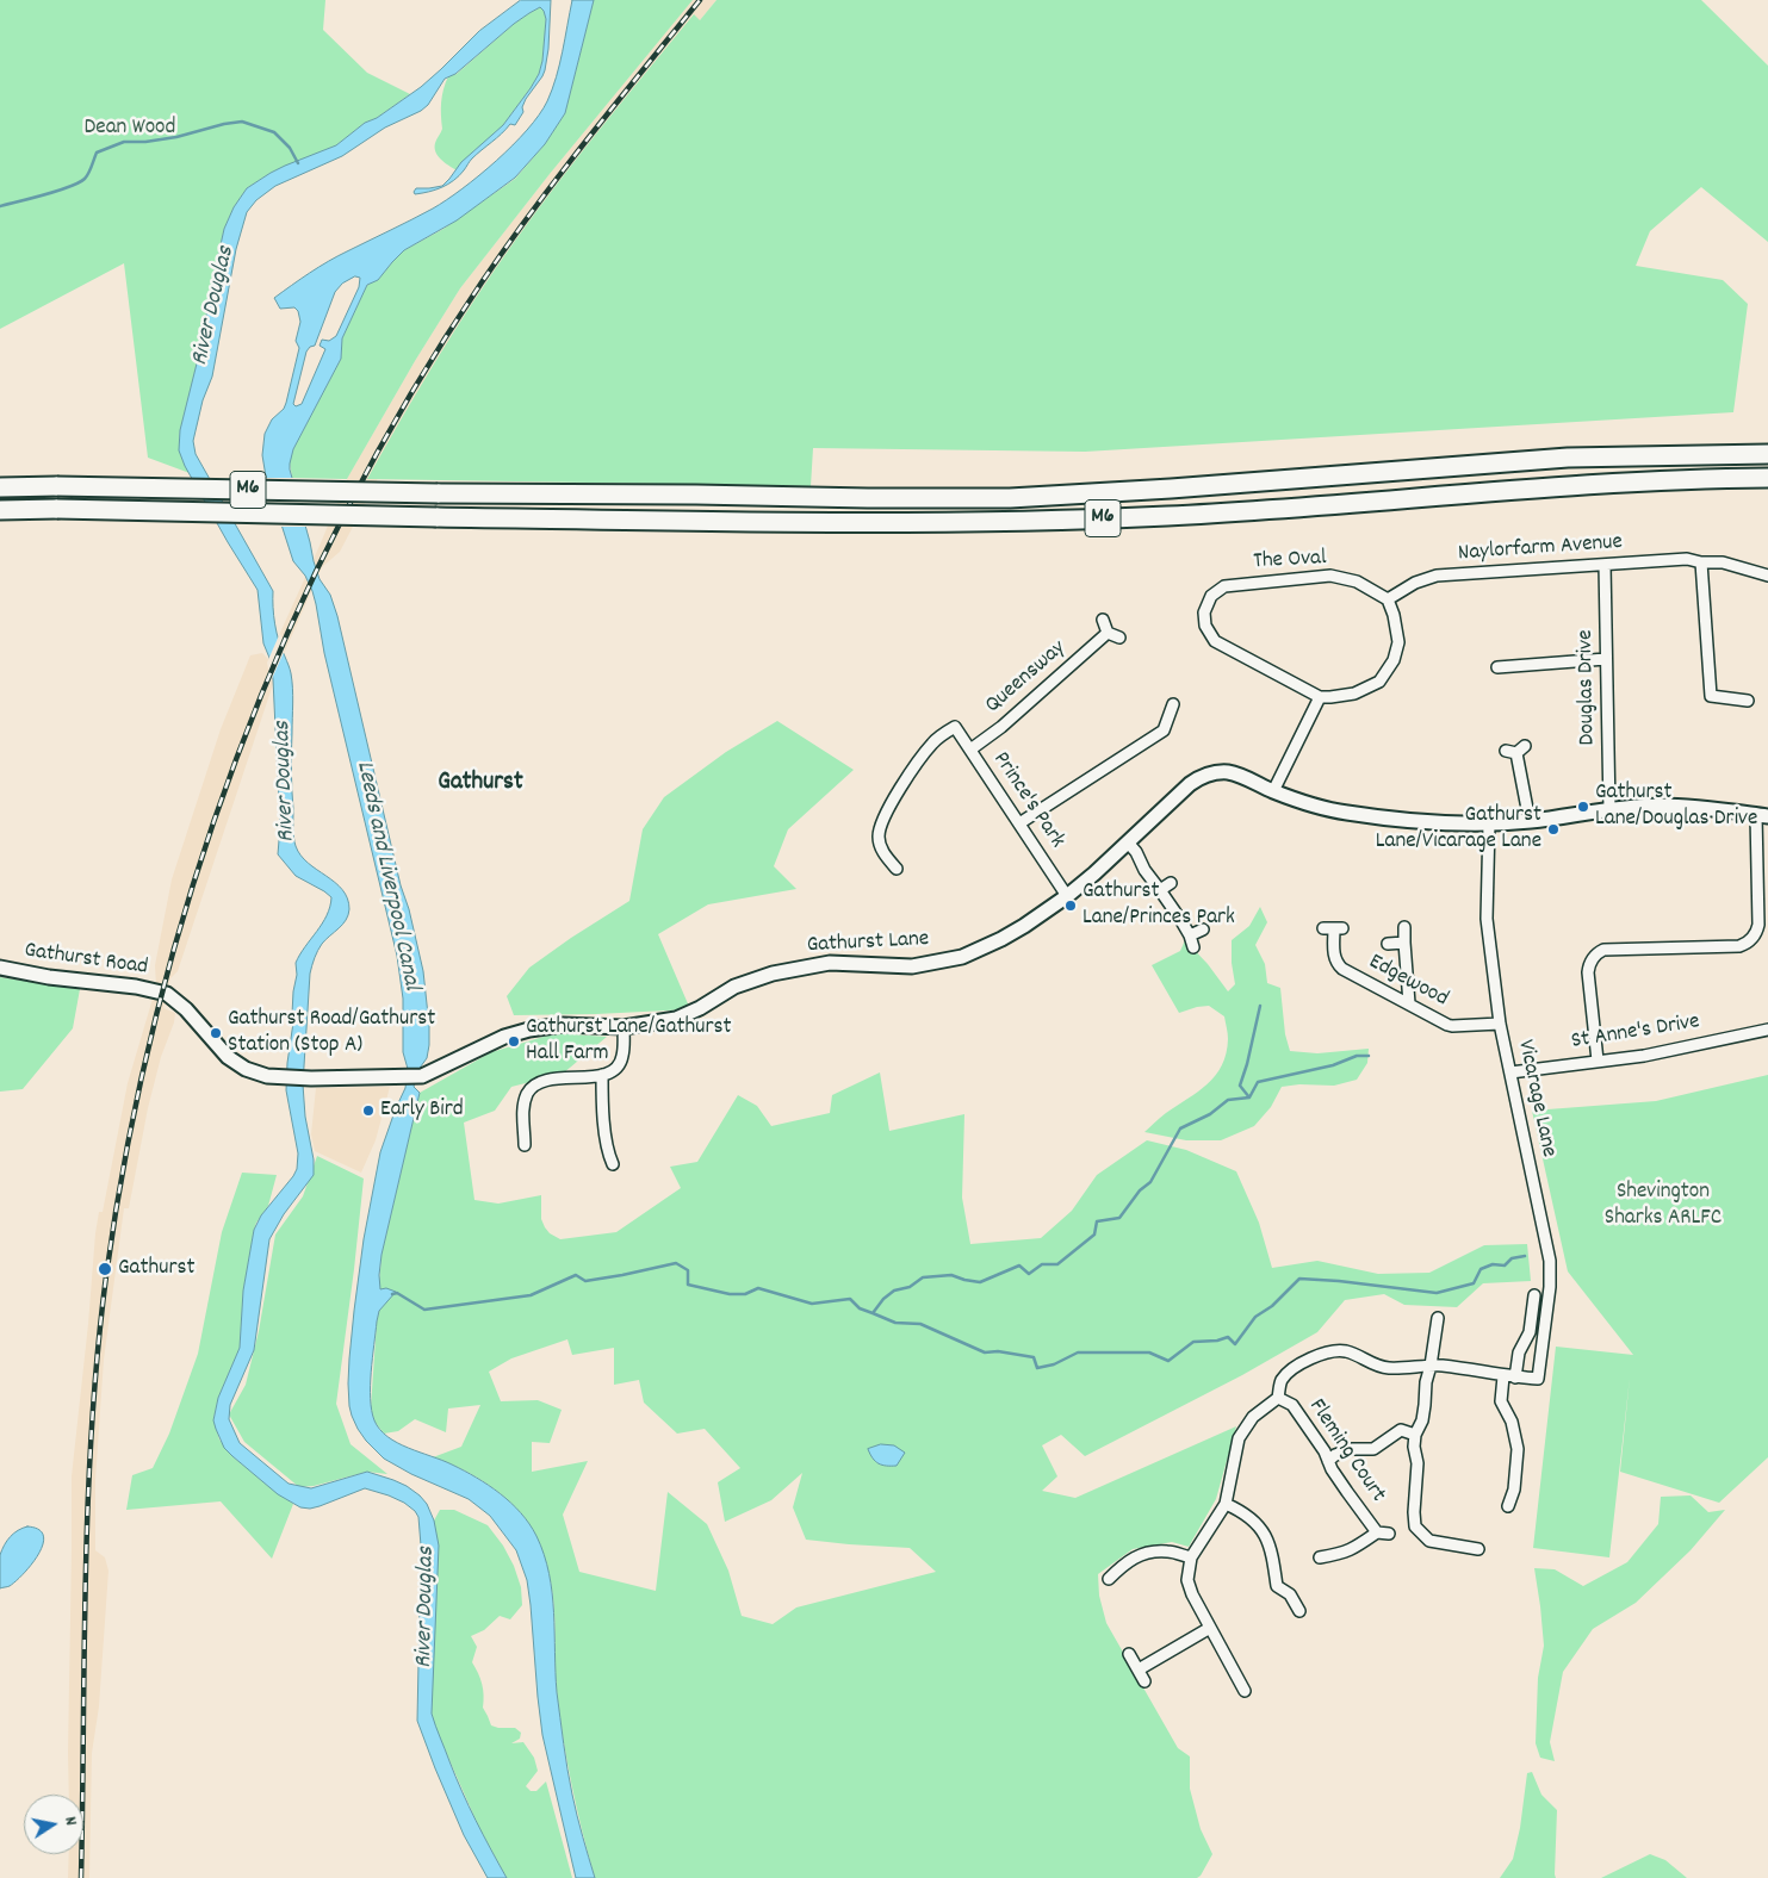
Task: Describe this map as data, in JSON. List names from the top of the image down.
{
  "streets": {
    "highway": ["M6"],
    "main road": ["Gathurst Lane", "Gathurst Road"],
    "street": [
      "Naylorfarm Avenue",
      "The Oval",
      "Queensway",
      "Douglas Drive",
      "Prince's Park",
      "Edgewood",
      "St Anne's Drive",
      "Vicarage Lane",
      "Fleming Court"
    ]
  },
  "crossings": [
    ["Naylorfarm Avenue", "The Oval"],
    ["Naylorfarm Avenue", "Douglas Drive"],
    ["Queensway", "Prince's Park"],
    ["Douglas Drive", "Gathurst Lane"],
    ["Prince's Park", "Gathurst Lane"],
    ["Gathurst Lane", "Gathurst Road"],
    ["Gathurst Lane", "Vicarage Lane"],
    ["Edgewood", "Vicarage Lane"],
    ["St Anne's Drive", "Vicarage Lane"]
  ],
  "districts": ["Gathurst"],
  "water": ["River Douglas", "Leeds and Liverpool Canal"],
  "parks": ["Dean Wood", "Shevington Sharks ARLFC"],
  "places": [
    "Gathurst Lane/Douglas Drive",
    "Gathurst Lane/Vicarage Lane",
    "Gathurst Lane/Princes Park",
    "Gathurst Road/Gathurst Station (Stop A)",
    "Gathurst Lane/Gathurst Hall Farm",
    "Early Bird",
    "Gathurst"
  ],
  "north": "right"
}
